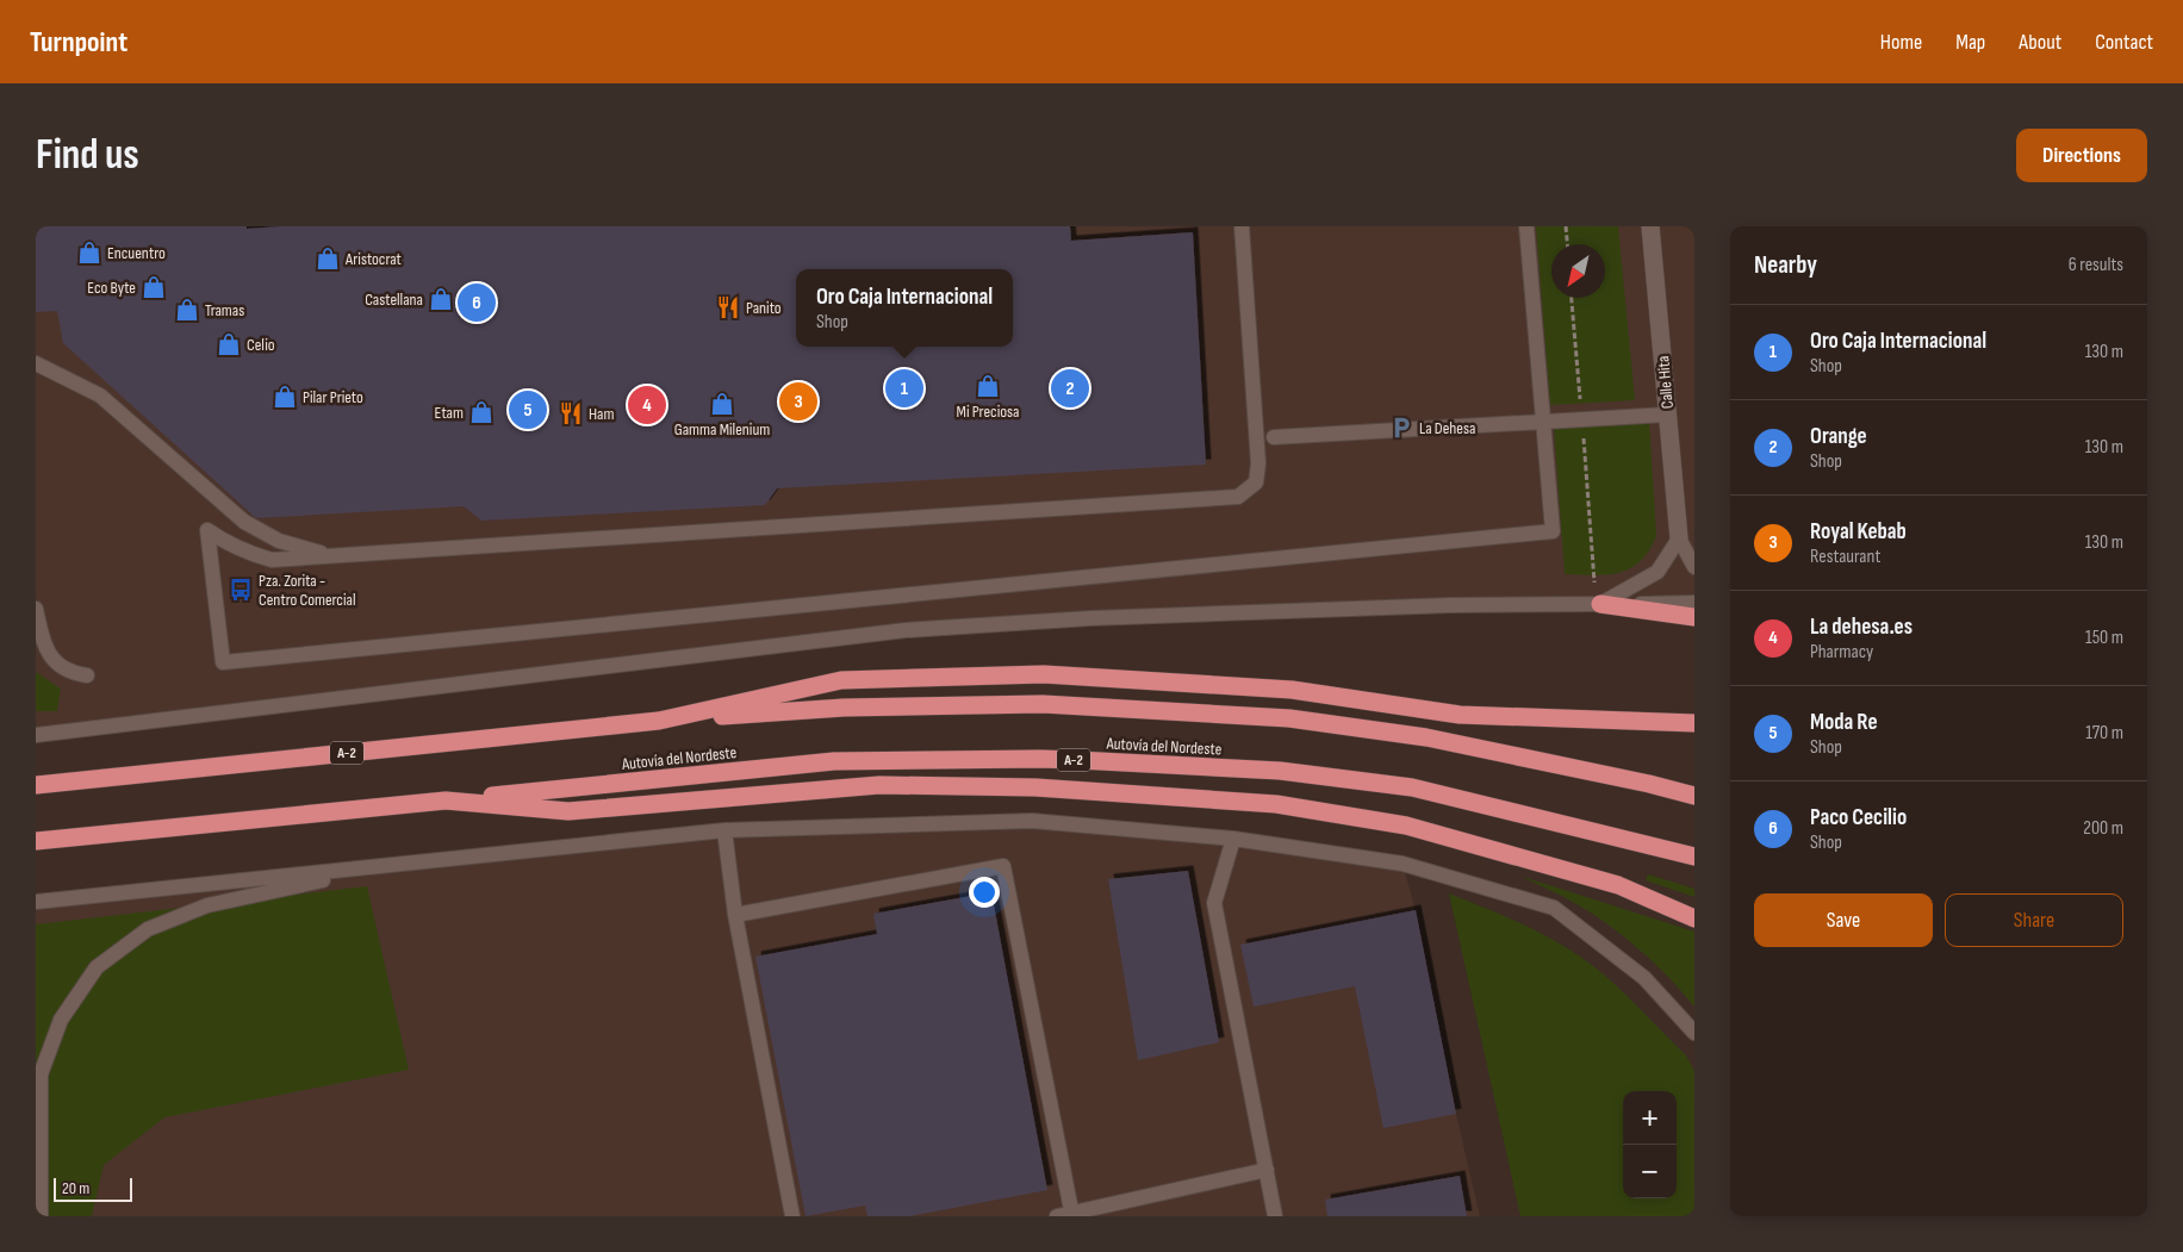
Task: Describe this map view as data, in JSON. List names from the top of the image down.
{
  "streets": {
    "highway": ["Autovía del Nordeste", "A-2"],
    "street": ["Calle Hita"]
  },
  "crossings": [
    ["Autovía del Nordeste", "A-2"]
  ],
  "places": {
    "shop": [
      "Encuentro",
      "Aristocrat",
      "Eco Byte",
      "Castellana",
      "Tramas",
      "Celio",
      "Mi Preciosa",
      "Pilar Prieto",
      "Gamma Milenium",
      "Etam"
    ],
    "restaurant": ["Panito", "Ham"],
    "parking": ["La Dehesa"],
    "bus stop": ["Pza. Zorita - Centro Comercial"]
  },
  "scale_bar": "20 m",
  "north": "bottom left",
  "page": {
    "header": "Turnpoint",
    "nav": [
      "Home",
      "Map",
      "About",
      "Contact"
    ],
    "buttons": [
      "Directions",
      ["Save", "Share"]
    ],
    "title": "Find us",
    "heading": ["Nearby", "6 results"],
    "popup": ["Oro Caja Internacional", "Shop"],
    "pins": [
      "6",
      "1",
      "2",
      "3",
      "4",
      "5"
    ],
    "list": [
      {
        "mark": "1",
        "name": "Oro Caja Internacional",
        "note": "Shop",
        "value": "130 m"
      },
      {
        "mark": "2",
        "name": "Orange",
        "note": "Shop",
        "value": "130 m"
      },
      {
        "mark": "3",
        "name": "Royal Kebab",
        "note": "Restaurant",
        "value": "130 m"
      },
      {
        "mark": "4",
        "name": "La dehesa.es",
        "note": "Pharmacy",
        "value": "150 m"
      },
      {
        "mark": "5",
        "name": "Moda Re",
        "note": "Shop",
        "value": "170 m"
      },
      {
        "mark": "6",
        "name": "Paco Cecilio",
        "note": "Shop",
        "value": "200 m"
      }
    ],
    "map_buttons": ["+", "−"],
    "scale": "20 m"
  }
}
